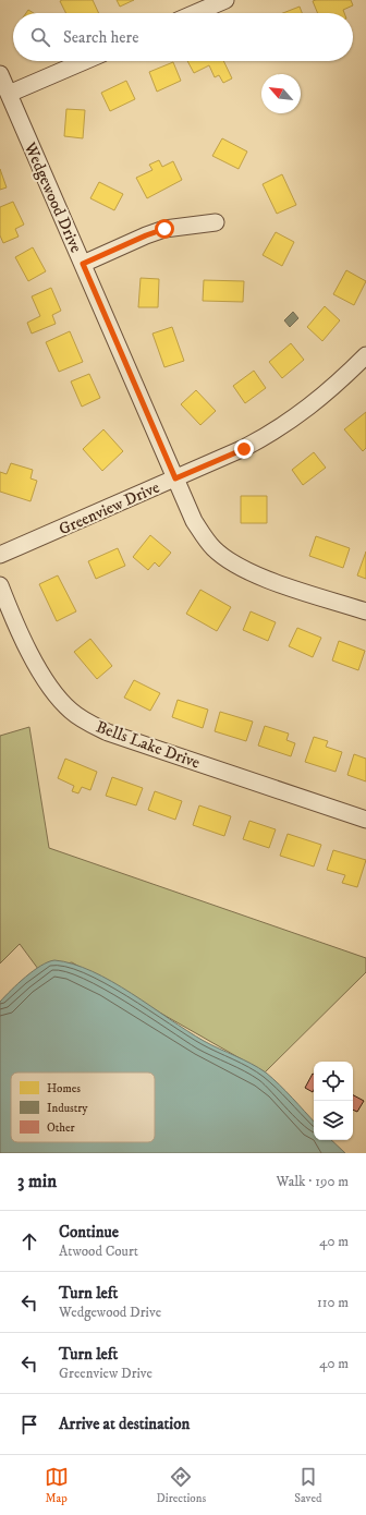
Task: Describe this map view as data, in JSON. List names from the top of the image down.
{
  "streets": {
    "street": ["Wedgewood Drive", "Greenview Drive", "Bells Lake Drive"]
  },
  "crossings": [
    ["Wedgewood Drive", "Greenview Drive"]
  ],
  "legend": ["Homes", "Industry", "Other"],
  "north": "top left",
  "page": {
    "search": "Search here",
    "heading": ["3 min", "Walk · 190 m"],
    "list": [
      ["Continue", "Atwood Court", "40 m"],
      ["Turn left", "Wedgewood Drive", "110 m"],
      ["Turn left", "Greenview Drive", "40 m"],
      "Arrive at destination"
    ],
    "nav": ["Map", "Directions", "Saved"]
  }
}
